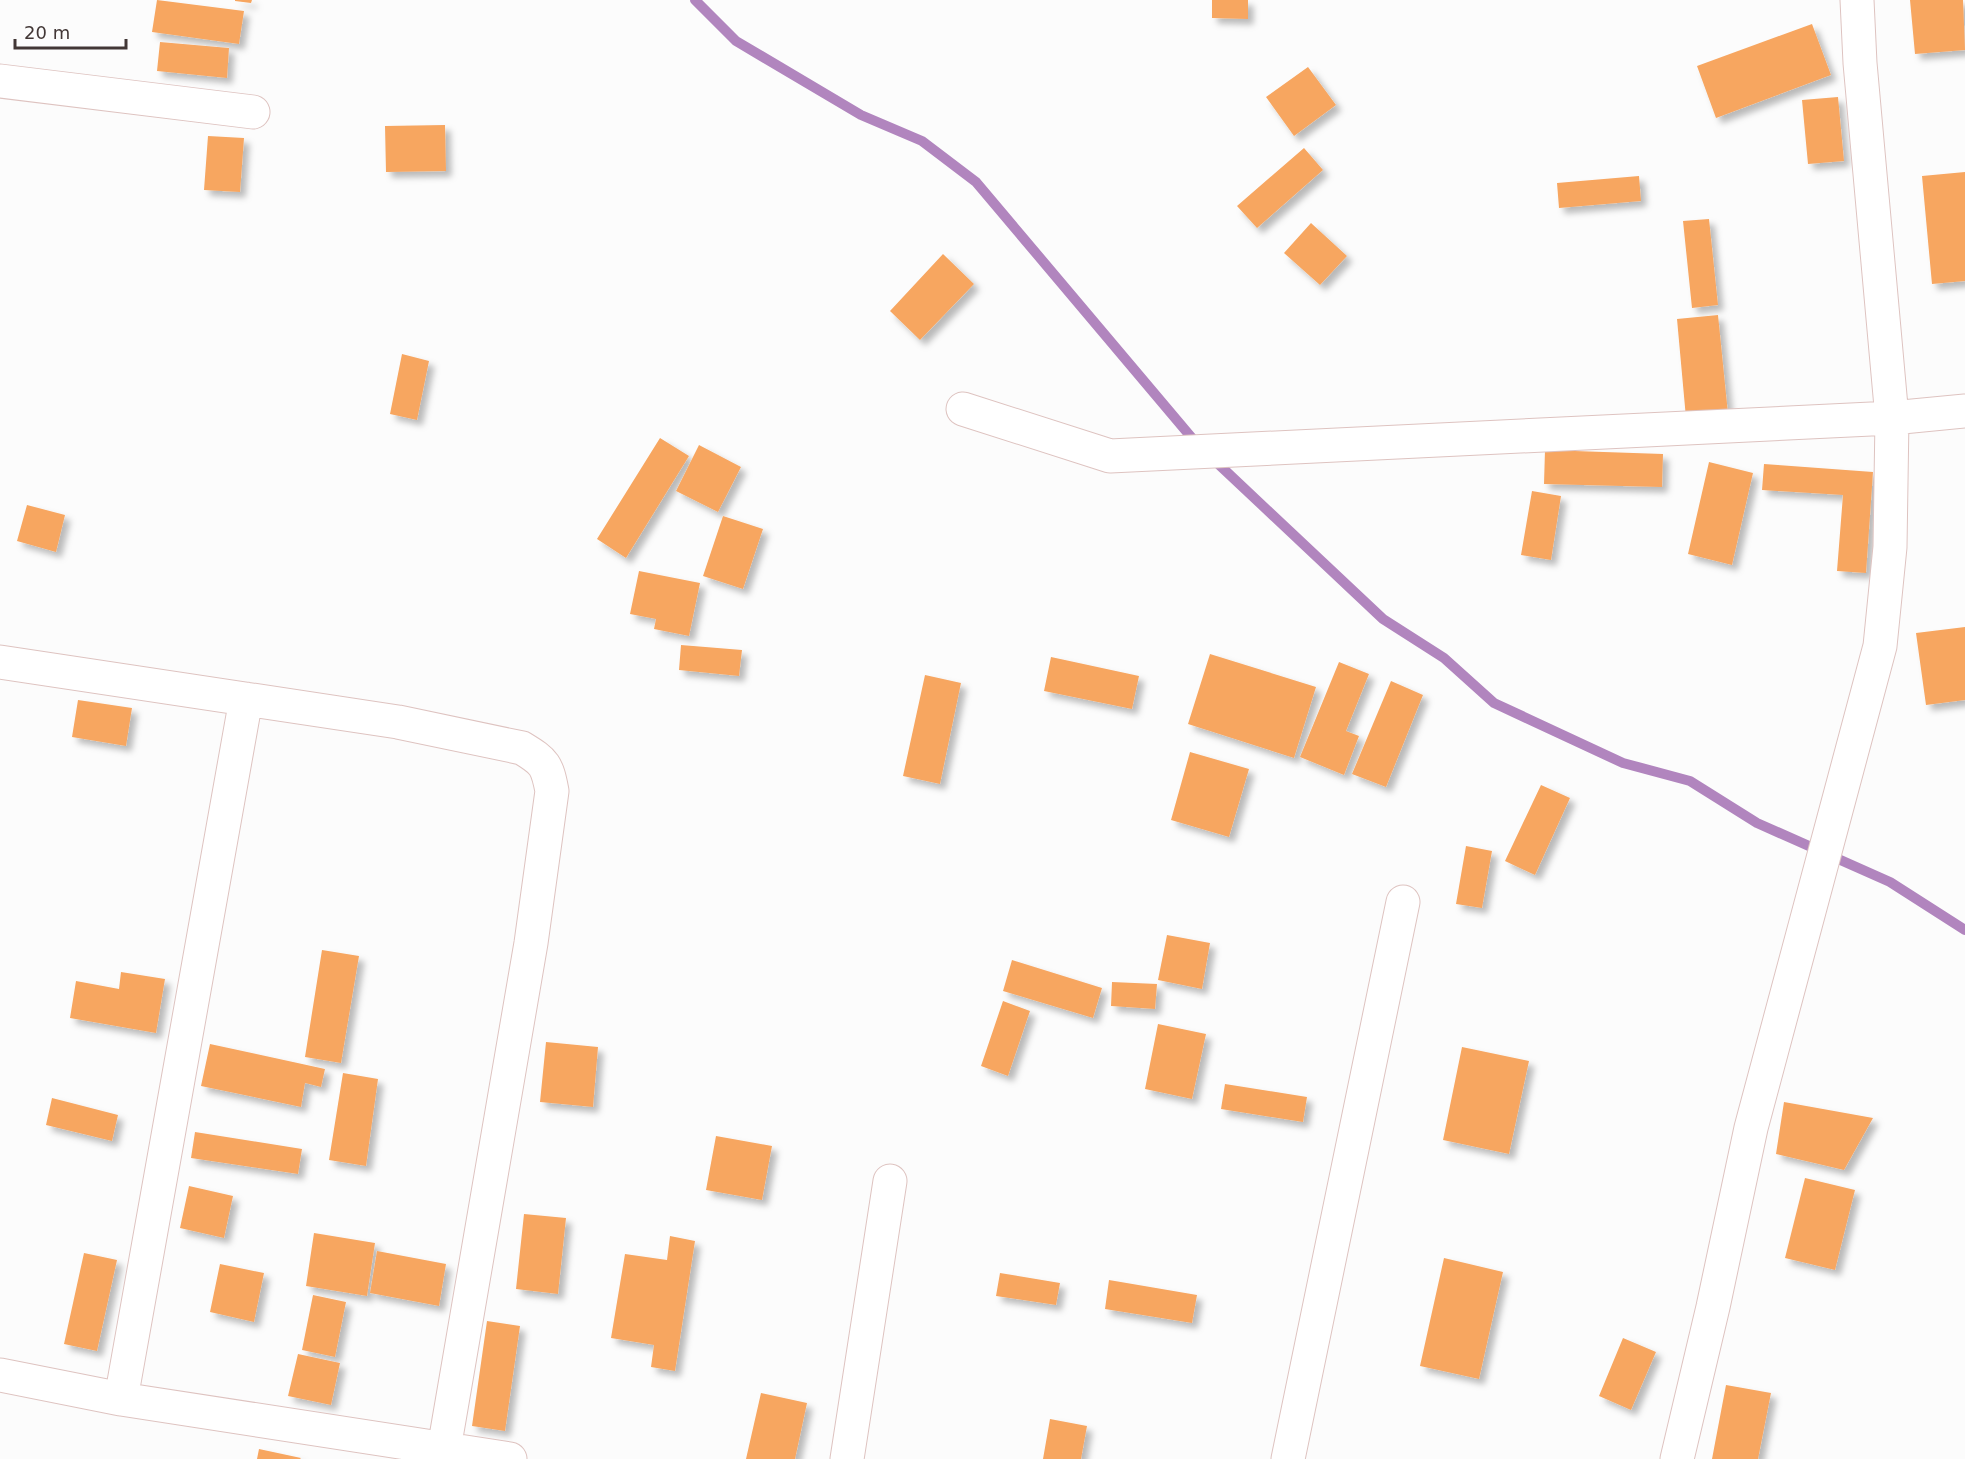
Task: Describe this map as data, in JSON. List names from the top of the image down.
{
  "scale_bar": "20 m"
}
